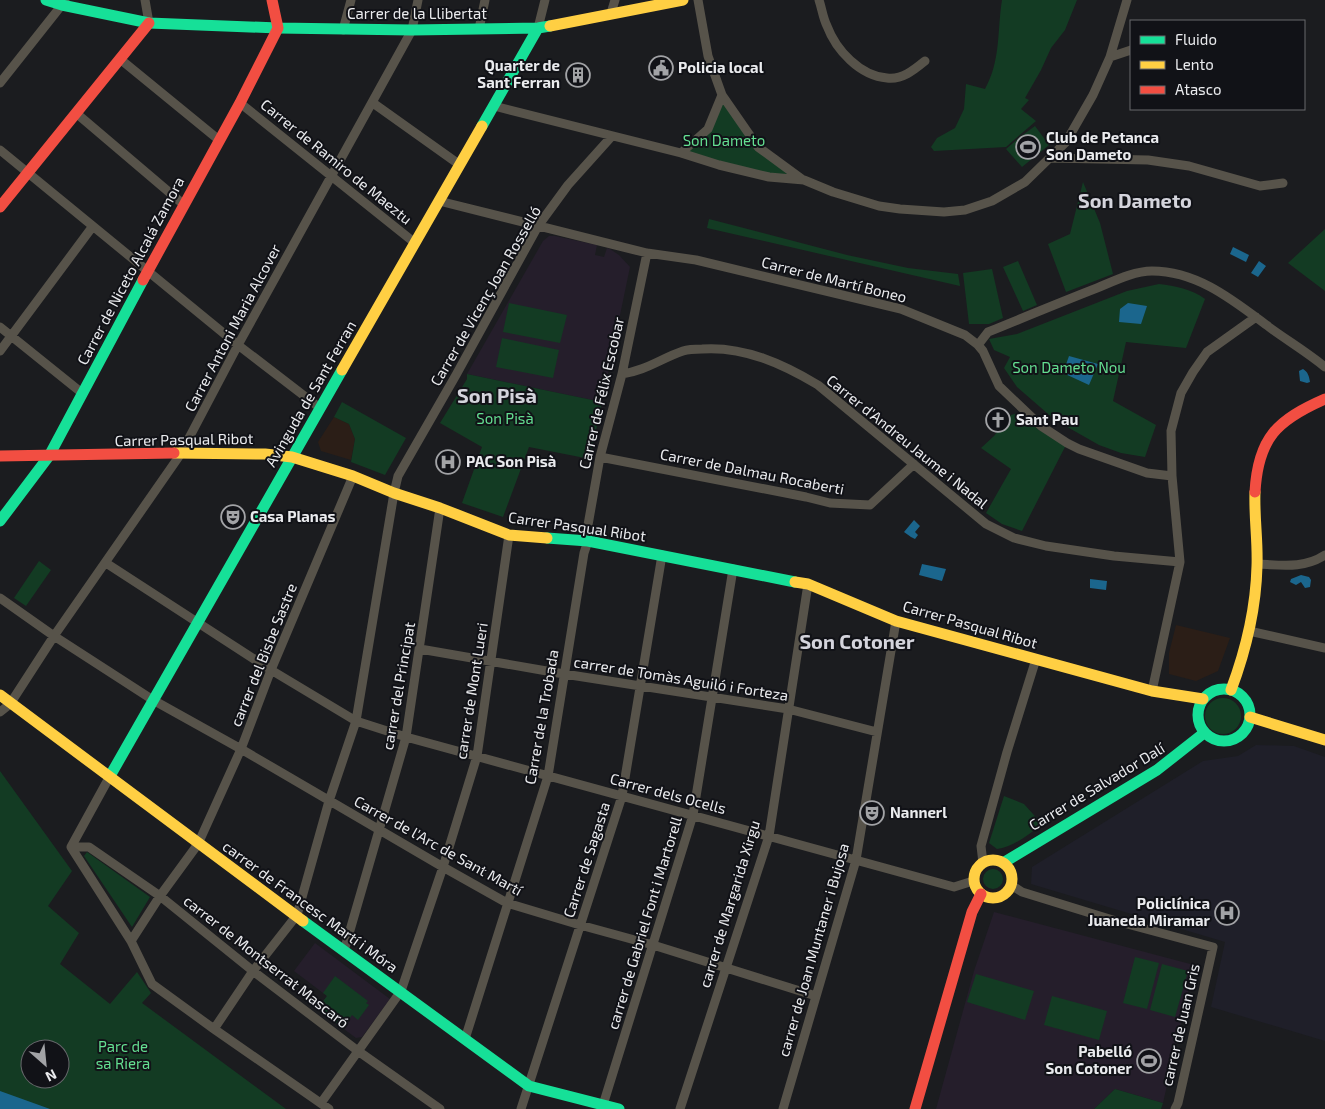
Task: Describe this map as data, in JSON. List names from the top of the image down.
{
  "streets": {
    "street": [
      "Carrer de la Llibertat",
      "Carrer de Ramiro de Maeztu",
      "Carrer de Niceto Alcalá Zamora",
      "Carrer de Martí Boneo",
      "Carrer de Vicenç Joan Rosselló",
      "Carrer Antoni Maria Alcover",
      "Carrer de Félix Escobar",
      "Avinguda de Sant Ferran",
      "Carrer Pasqual Ribot",
      "Carrer d'Andreu Jaume i Nadal",
      "Carrer de Dalmau Rocaberti",
      "carrer del Bisbe Sastre",
      "carrer de Tomàs Aguiló i Forteza",
      "carrer del Principat",
      "carrer de Mont Lueri",
      "Carrer de la Trobada",
      "Carrer de Salvador Dalí",
      "Carrer dels Ocells",
      "Carrer de l'Arc de Sant Martí",
      "Carrer de Sagasta",
      "carrer de Margarida Xirgu",
      "carrer de Francesc Martí i Móra",
      "carrer de Gabriel Font i Martorell",
      "carrer de Joan Muntaner i Bujosa",
      "carrer de Montserrat Mascaró",
      "carrer de Juan Gris"
    ]
  },
  "crossings": [
    ["Carrer de la Llibertat", "Carrer de Niceto Alcalá Zamora"],
    ["Carrer de la Llibertat", "Carrer Antoni Maria Alcover"],
    ["Carrer de la Llibertat", "Avinguda de Sant Ferran"],
    ["Carrer de Ramiro de Maeztu", "Carrer de Niceto Alcalá Zamora"],
    ["Carrer de Ramiro de Maeztu", "Carrer Antoni Maria Alcover"],
    ["Carrer de Ramiro de Maeztu", "Avinguda de Sant Ferran"],
    ["Carrer de Niceto Alcalá Zamora", "Carrer Pasqual Ribot"],
    ["Carrer de Martí Boneo", "Carrer de Vicenç Joan Rosselló"],
    ["Carrer de Martí Boneo", "Carrer de Félix Escobar"],
    ["Carrer de Martí Boneo", "Avinguda de Sant Ferran"],
    ["Carrer de Vicenç Joan Rosselló", "Carrer Pasqual Ribot"],
    ["Carrer de Vicenç Joan Rosselló", "Carrer dels Ocells"],
    ["Carrer de Vicenç Joan Rosselló", "Carrer de l'Arc de Sant Martí"],
    ["Carrer de Vicenç Joan Rosselló", "carrer de Francesc Martí i Móra"],
    ["Carrer Antoni Maria Alcover", "Carrer Pasqual Ribot"],
    ["Carrer Antoni Maria Alcover", "Carrer dels Ocells"],
    ["Carrer Antoni Maria Alcover", "Carrer de l'Arc de Sant Martí"],
    ["Carrer Antoni Maria Alcover", "carrer de Francesc Martí i Móra"],
    ["Carrer de Félix Escobar", "Carrer Pasqual Ribot"],
    ["Carrer de Félix Escobar", "Carrer d'Andreu Jaume i Nadal"],
    ["Carrer de Félix Escobar", "Carrer de Dalmau Rocaberti"],
    ["Carrer de Félix Escobar", "Carrer de la Trobada"],
    ["Avinguda de Sant Ferran", "Carrer Pasqual Ribot"],
    ["Avinguda de Sant Ferran", "Carrer dels Ocells"],
    ["Avinguda de Sant Ferran", "Carrer de l'Arc de Sant Martí"],
    ["Avinguda de Sant Ferran", "carrer de Francesc Martí i Móra"],
    ["Carrer Pasqual Ribot", "carrer del Bisbe Sastre"],
    ["Carrer Pasqual Ribot", "carrer del Principat"],
    ["Carrer Pasqual Ribot", "carrer de Mont Lueri"],
    ["Carrer Pasqual Ribot", "Carrer de la Trobada"],
    ["Carrer Pasqual Ribot", "Carrer de Salvador Dalí"],
    ["Carrer Pasqual Ribot", "Carrer de Sagasta"],
    ["Carrer Pasqual Ribot", "carrer de Margarida Xirgu"],
    ["Carrer Pasqual Ribot", "carrer de Gabriel Font i Martorell"],
    ["Carrer Pasqual Ribot", "carrer de Joan Muntaner i Bujosa"],
    ["Carrer d'Andreu Jaume i Nadal", "Carrer de Dalmau Rocaberti"],
    ["carrer del Bisbe Sastre", "Carrer dels Ocells"],
    ["carrer del Bisbe Sastre", "Carrer de l'Arc de Sant Martí"],
    ["carrer del Bisbe Sastre", "carrer de Francesc Martí i Móra"],
    ["carrer del Bisbe Sastre", "carrer de Montserrat Mascaró"],
    ["carrer de Tomàs Aguiló i Forteza", "carrer del Principat"],
    ["carrer de Tomàs Aguiló i Forteza", "carrer de Mont Lueri"],
    ["carrer de Tomàs Aguiló i Forteza", "Carrer de la Trobada"],
    ["carrer de Tomàs Aguiló i Forteza", "Carrer de Sagasta"],
    ["carrer de Tomàs Aguiló i Forteza", "carrer de Margarida Xirgu"],
    ["carrer de Tomàs Aguiló i Forteza", "carrer de Gabriel Font i Martorell"],
    ["carrer de Tomàs Aguiló i Forteza", "carrer de Joan Muntaner i Bujosa"],
    ["carrer del Principat", "Carrer dels Ocells"],
    ["carrer del Principat", "Carrer de l'Arc de Sant Martí"],
    ["carrer del Principat", "carrer de Francesc Martí i Móra"],
    ["carrer de Mont Lueri", "Carrer dels Ocells"],
    ["carrer de Mont Lueri", "Carrer de l'Arc de Sant Martí"],
    ["carrer de Mont Lueri", "carrer de Francesc Martí i Móra"],
    ["carrer de Mont Lueri", "carrer de Montserrat Mascaró"],
    ["Carrer de la Trobada", "Carrer dels Ocells"],
    ["Carrer de la Trobada", "Carrer de l'Arc de Sant Martí"],
    ["Carrer de la Trobada", "carrer de Francesc Martí i Móra"],
    ["Carrer de Salvador Dalí", "Carrer dels Ocells"],
    ["Carrer de Salvador Dalí", "carrer de Juan Gris"],
    ["Carrer dels Ocells", "Carrer de Sagasta"],
    ["Carrer dels Ocells", "carrer de Margarida Xirgu"],
    ["Carrer dels Ocells", "carrer de Gabriel Font i Martorell"],
    ["Carrer dels Ocells", "carrer de Joan Muntaner i Bujosa"],
    ["Carrer dels Ocells", "carrer de Juan Gris"],
    ["Carrer de l'Arc de Sant Martí", "Carrer de Sagasta"],
    ["Carrer de l'Arc de Sant Martí", "carrer de Margarida Xirgu"],
    ["Carrer de l'Arc de Sant Martí", "carrer de Gabriel Font i Martorell"],
    ["Carrer de l'Arc de Sant Martí", "carrer de Joan Muntaner i Bujosa"],
    ["Carrer de Sagasta", "carrer de Francesc Martí i Móra"],
    ["carrer de Francesc Martí i Móra", "carrer de Gabriel Font i Martorell"]
  ],
  "districts": ["Son Dameto", "Son Pisà", "Son Cotoner"],
  "parks": [
    "Son Dameto",
    "Son Dameto Nou",
    "Son Pisà",
    "Parc de sa Riera"
  ],
  "places": {
    "public building": ["Policia local"],
    "building": ["Quarter de Sant Ferran"],
    "sports": ["Club de Petanca Son Dameto", "Pabelló Son Cotoner"],
    "church": ["Sant Pau"],
    "hospital": ["PAC Son Pisà", "Policlínica Juaneda Miramar"],
    "theatre": ["Casa Planas", "Nannerl"]
  },
  "legend": ["Fluido", "Lento", "Atasco"],
  "north": "bottom right"
}
